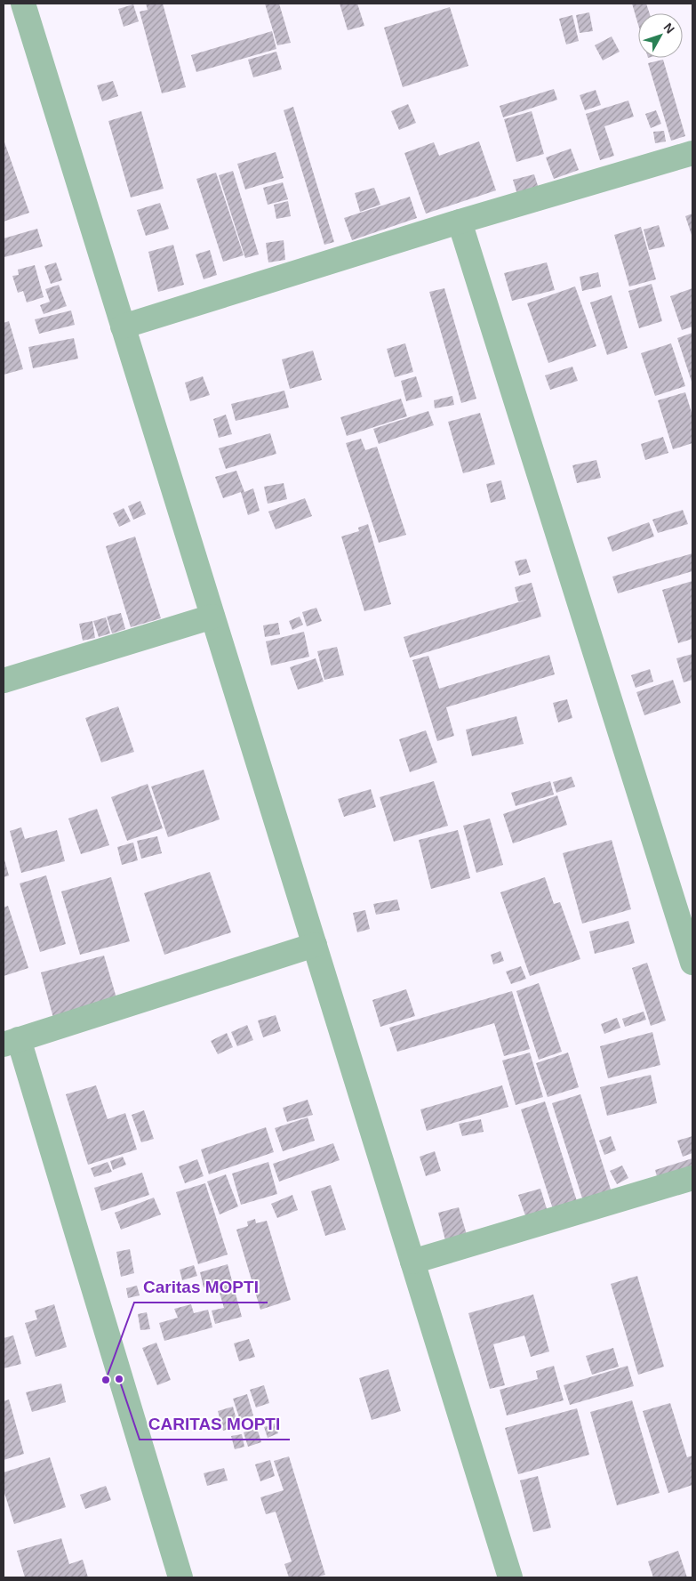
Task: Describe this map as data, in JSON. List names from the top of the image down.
{
  "places": ["CARITAS MOPTI", "Caritas MOPTI"],
  "north": "top right"
}
